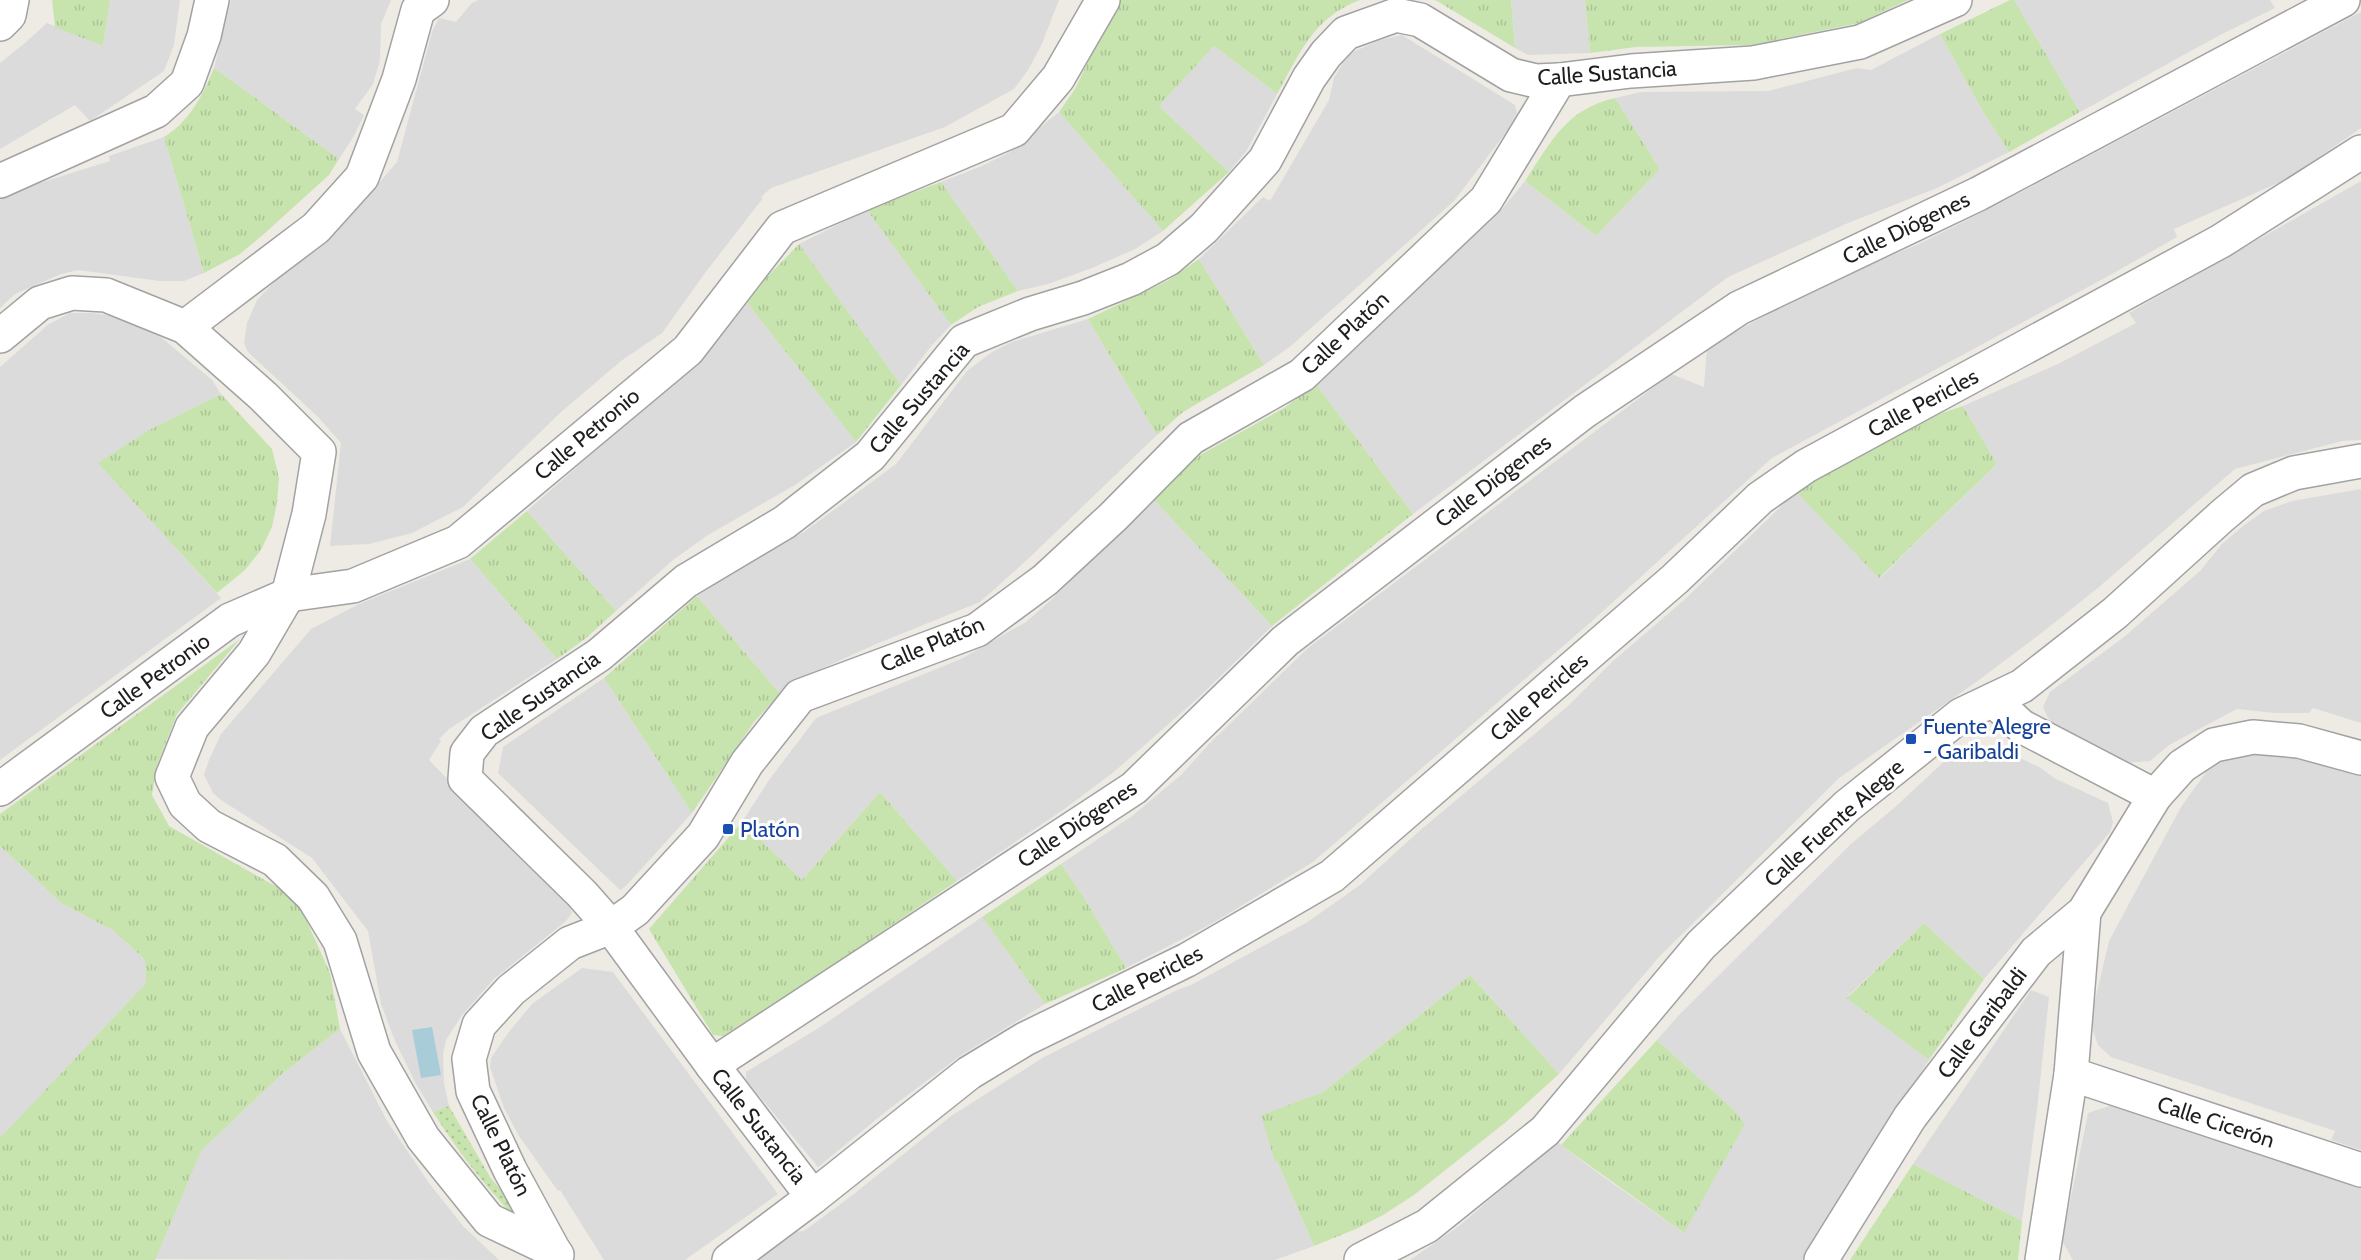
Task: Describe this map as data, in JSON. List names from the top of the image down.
{
  "streets": {
    "street": [
      "Calle Sustancia",
      "Calle Diógenes",
      "Calle Platón",
      "Calle Pericles",
      "Calle Petronio",
      "Calle Fuente Alegre",
      "Calle Garibaldi",
      "Calle Cicerón"
    ]
  },
  "crossings": [
    ["Calle Sustancia", "Calle Diógenes"],
    ["Calle Sustancia", "Calle Platón"],
    ["Calle Sustancia", "Calle Pericles"]
  ],
  "places": {
    "transit": ["Fuente Alegre - Garibaldi", "Platón"]
  }
}
